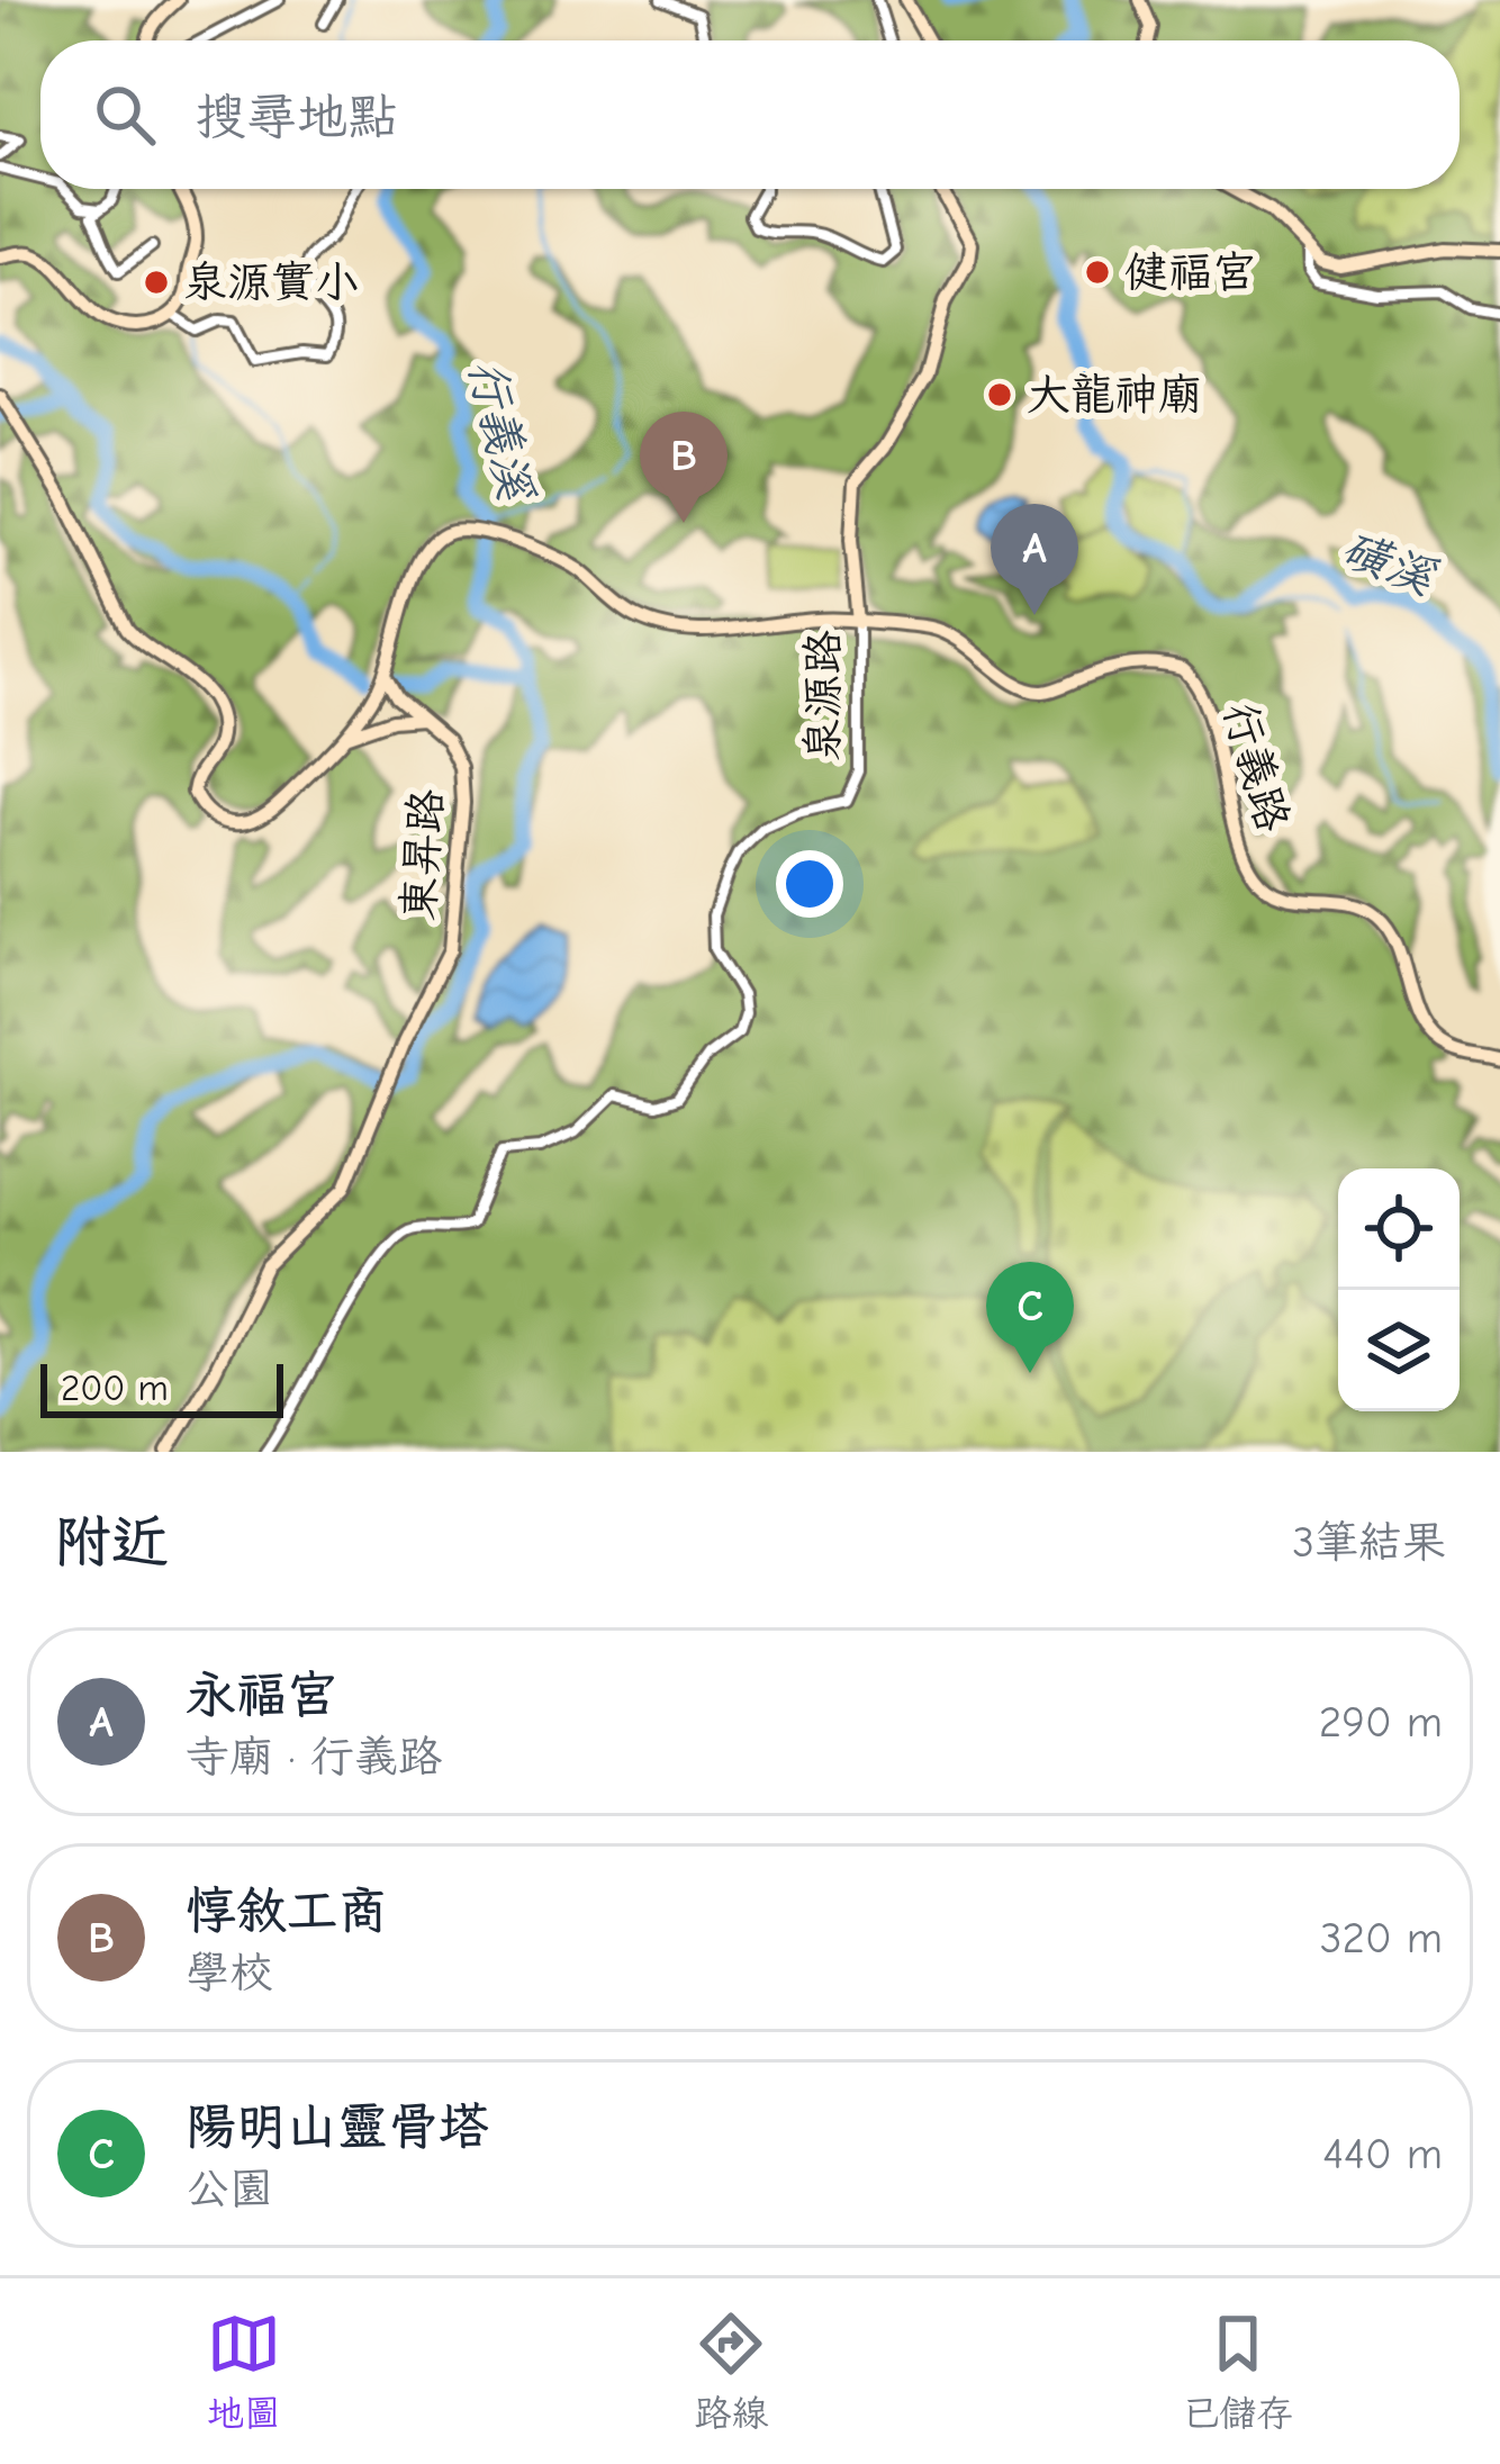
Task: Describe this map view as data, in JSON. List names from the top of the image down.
{
  "streets": {
    "street": ["泉源路", "行義路", "東昇路"]
  },
  "crossings": [
    ["泉源路", "行義路"]
  ],
  "water": ["行義溪", "磺溪"],
  "places": ["健福宮", "泉源實小", "大龍神廟"],
  "scale_bar": "200 m",
  "page": {
    "search": "搜尋地點",
    "pins": ["B", "A", "C"],
    "scale": "200 m",
    "heading": ["附近", "3筆結果"],
    "list": [
      {
        "mark": "A",
        "name": "永福宮",
        "note": "寺廟 · 行義路",
        "value": "290 m"
      },
      {
        "mark": "B",
        "name": "惇敘工商",
        "note": "學校",
        "value": "320 m"
      },
      {
        "mark": "C",
        "name": "陽明山靈骨塔",
        "note": "公園",
        "value": "440 m"
      }
    ],
    "nav": ["地圖", "路線", "已儲存"]
  }
}
